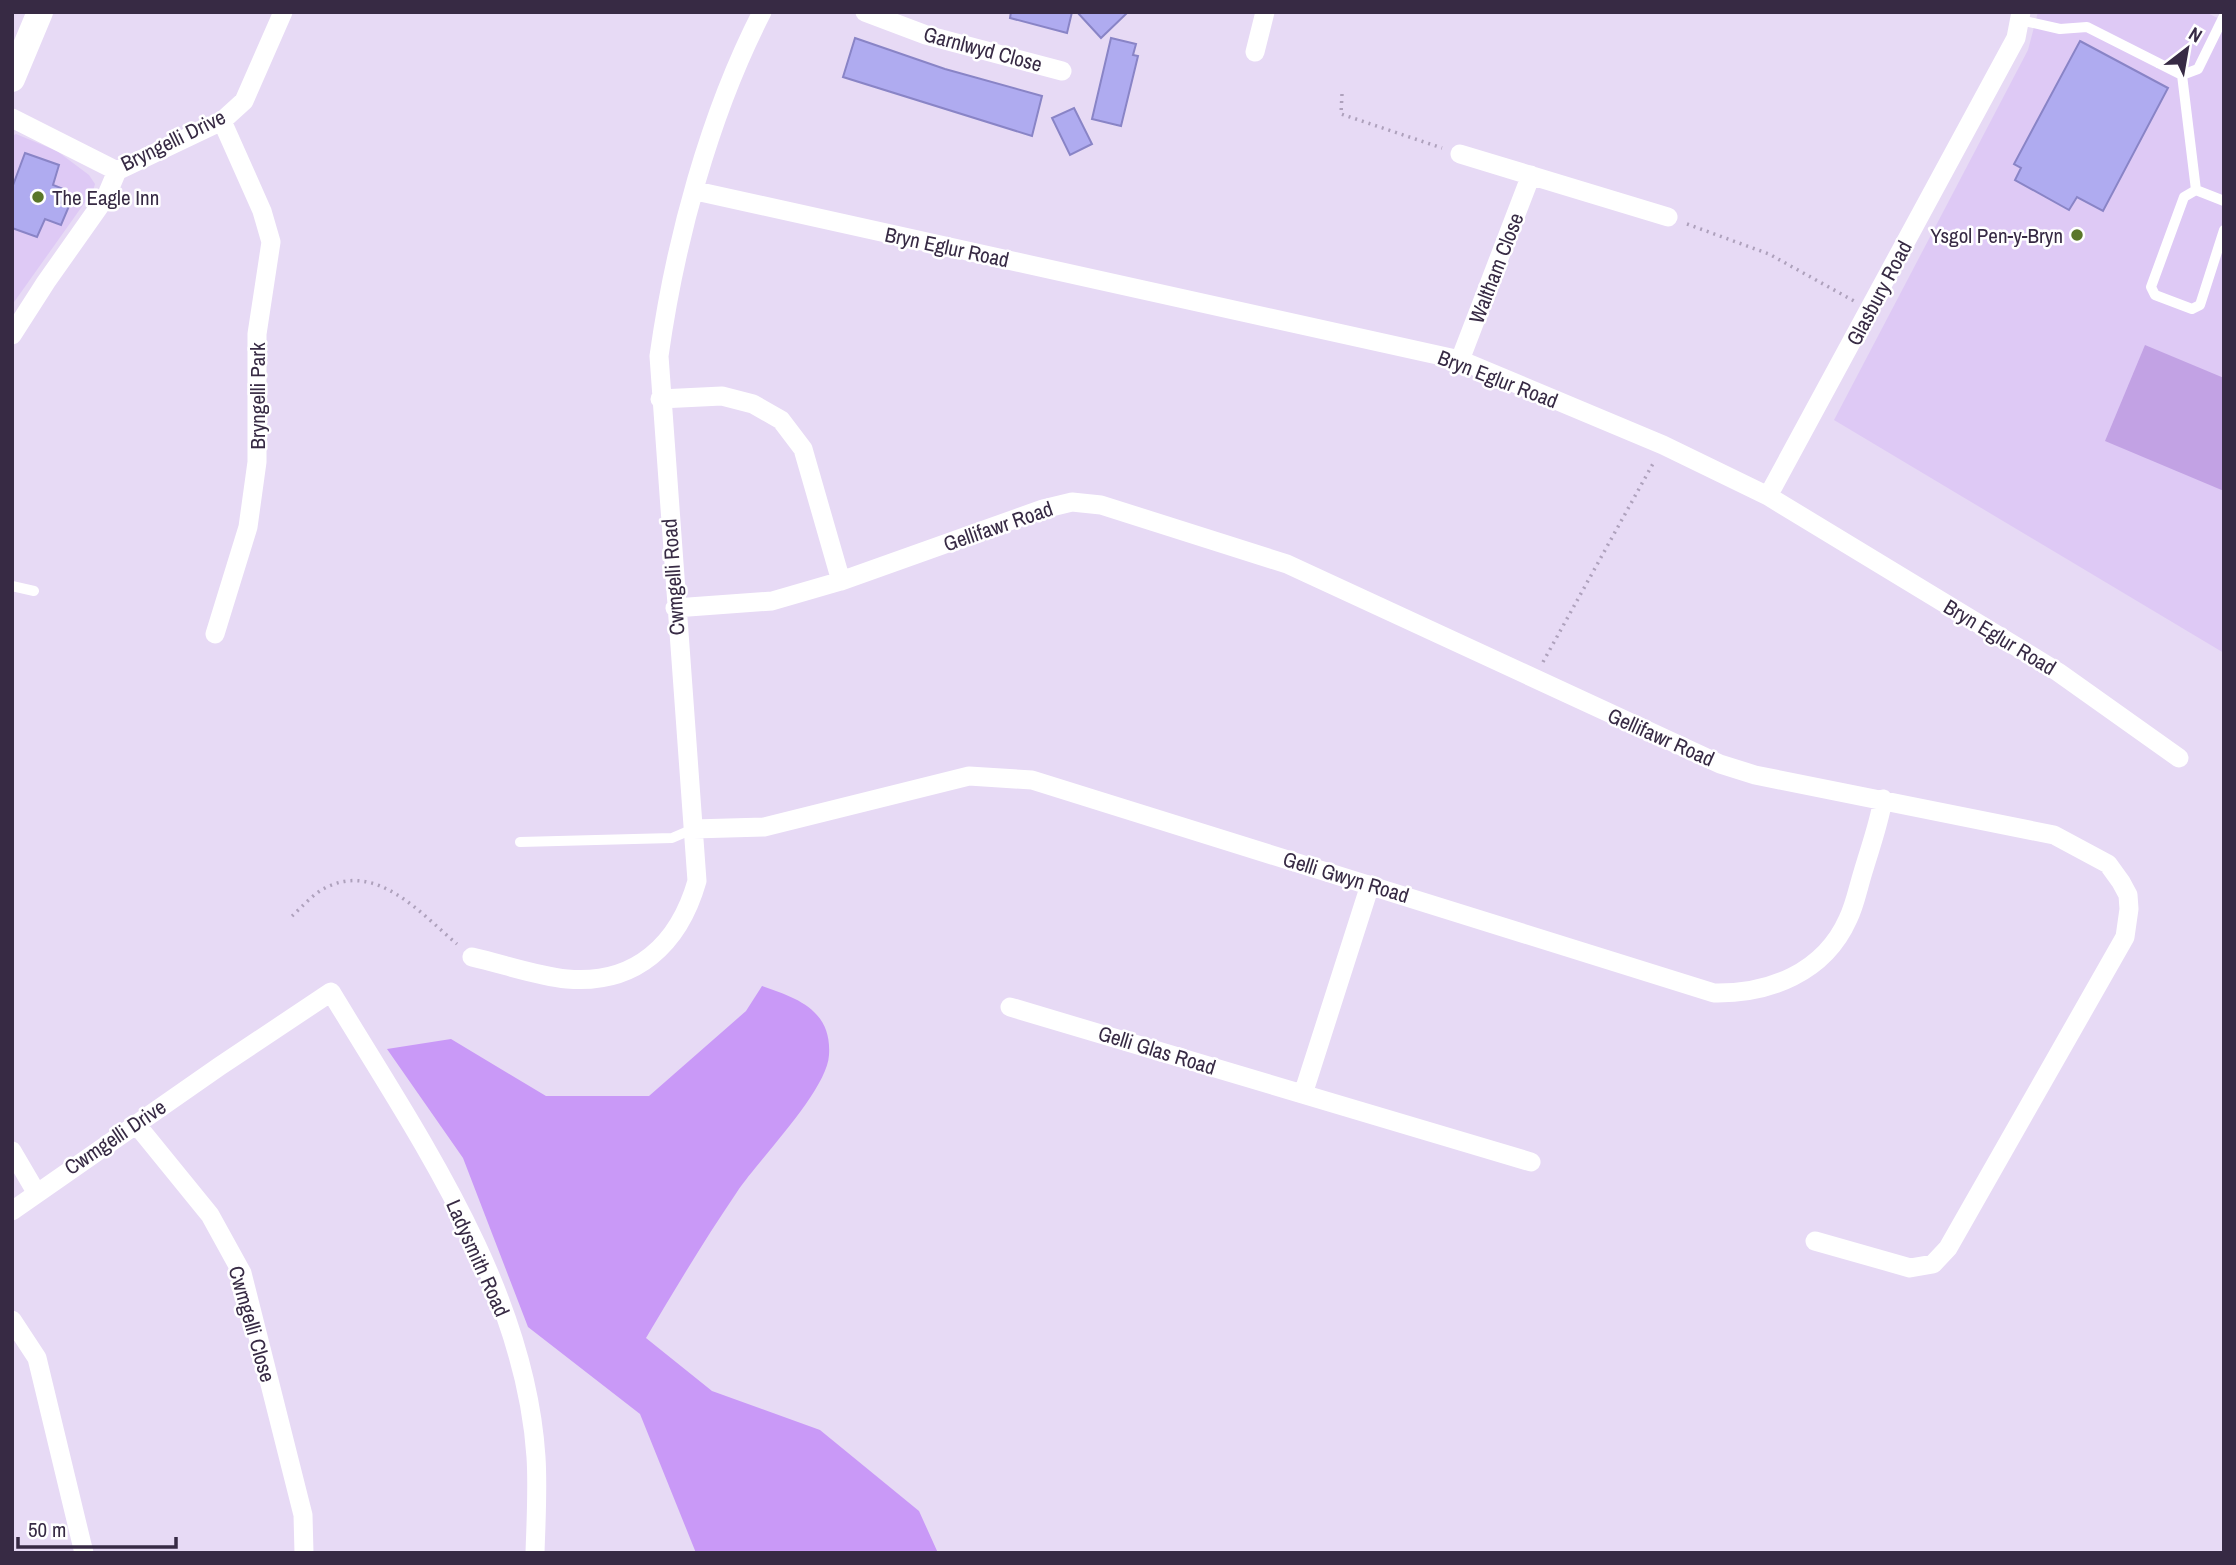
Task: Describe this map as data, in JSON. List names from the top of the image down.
{
  "streets": {
    "street": [
      "Garnlwyd Close",
      "Bryngelli Drive",
      "Bryn Eglur Road",
      "Waltham Close",
      "Glasbury Road",
      "Bryngelli Park",
      "Gellifawr Road",
      "Cwmgelli Road",
      "Gelli Gwyn Road",
      "Gelli Glas Road",
      "Cwmgelli Drive",
      "Ladysmith Road",
      "Cwmgelli Close"
    ]
  },
  "crossings": [
    ["Bryngelli Drive", "Bryngelli Park"],
    ["Bryn Eglur Road", "Waltham Close"],
    ["Bryn Eglur Road", "Glasbury Road"],
    ["Bryn Eglur Road", "Cwmgelli Road"],
    ["Gellifawr Road", "Cwmgelli Road"],
    ["Gellifawr Road", "Gelli Gwyn Road"],
    ["Cwmgelli Road", "Gelli Gwyn Road"],
    ["Cwmgelli Drive", "Ladysmith Road"],
    ["Cwmgelli Drive", "Cwmgelli Close"]
  ],
  "places": ["The Eagle Inn", "Ysgol Pen-y-Bryn"],
  "scale_bar": "50 m",
  "north": "top right"
}
